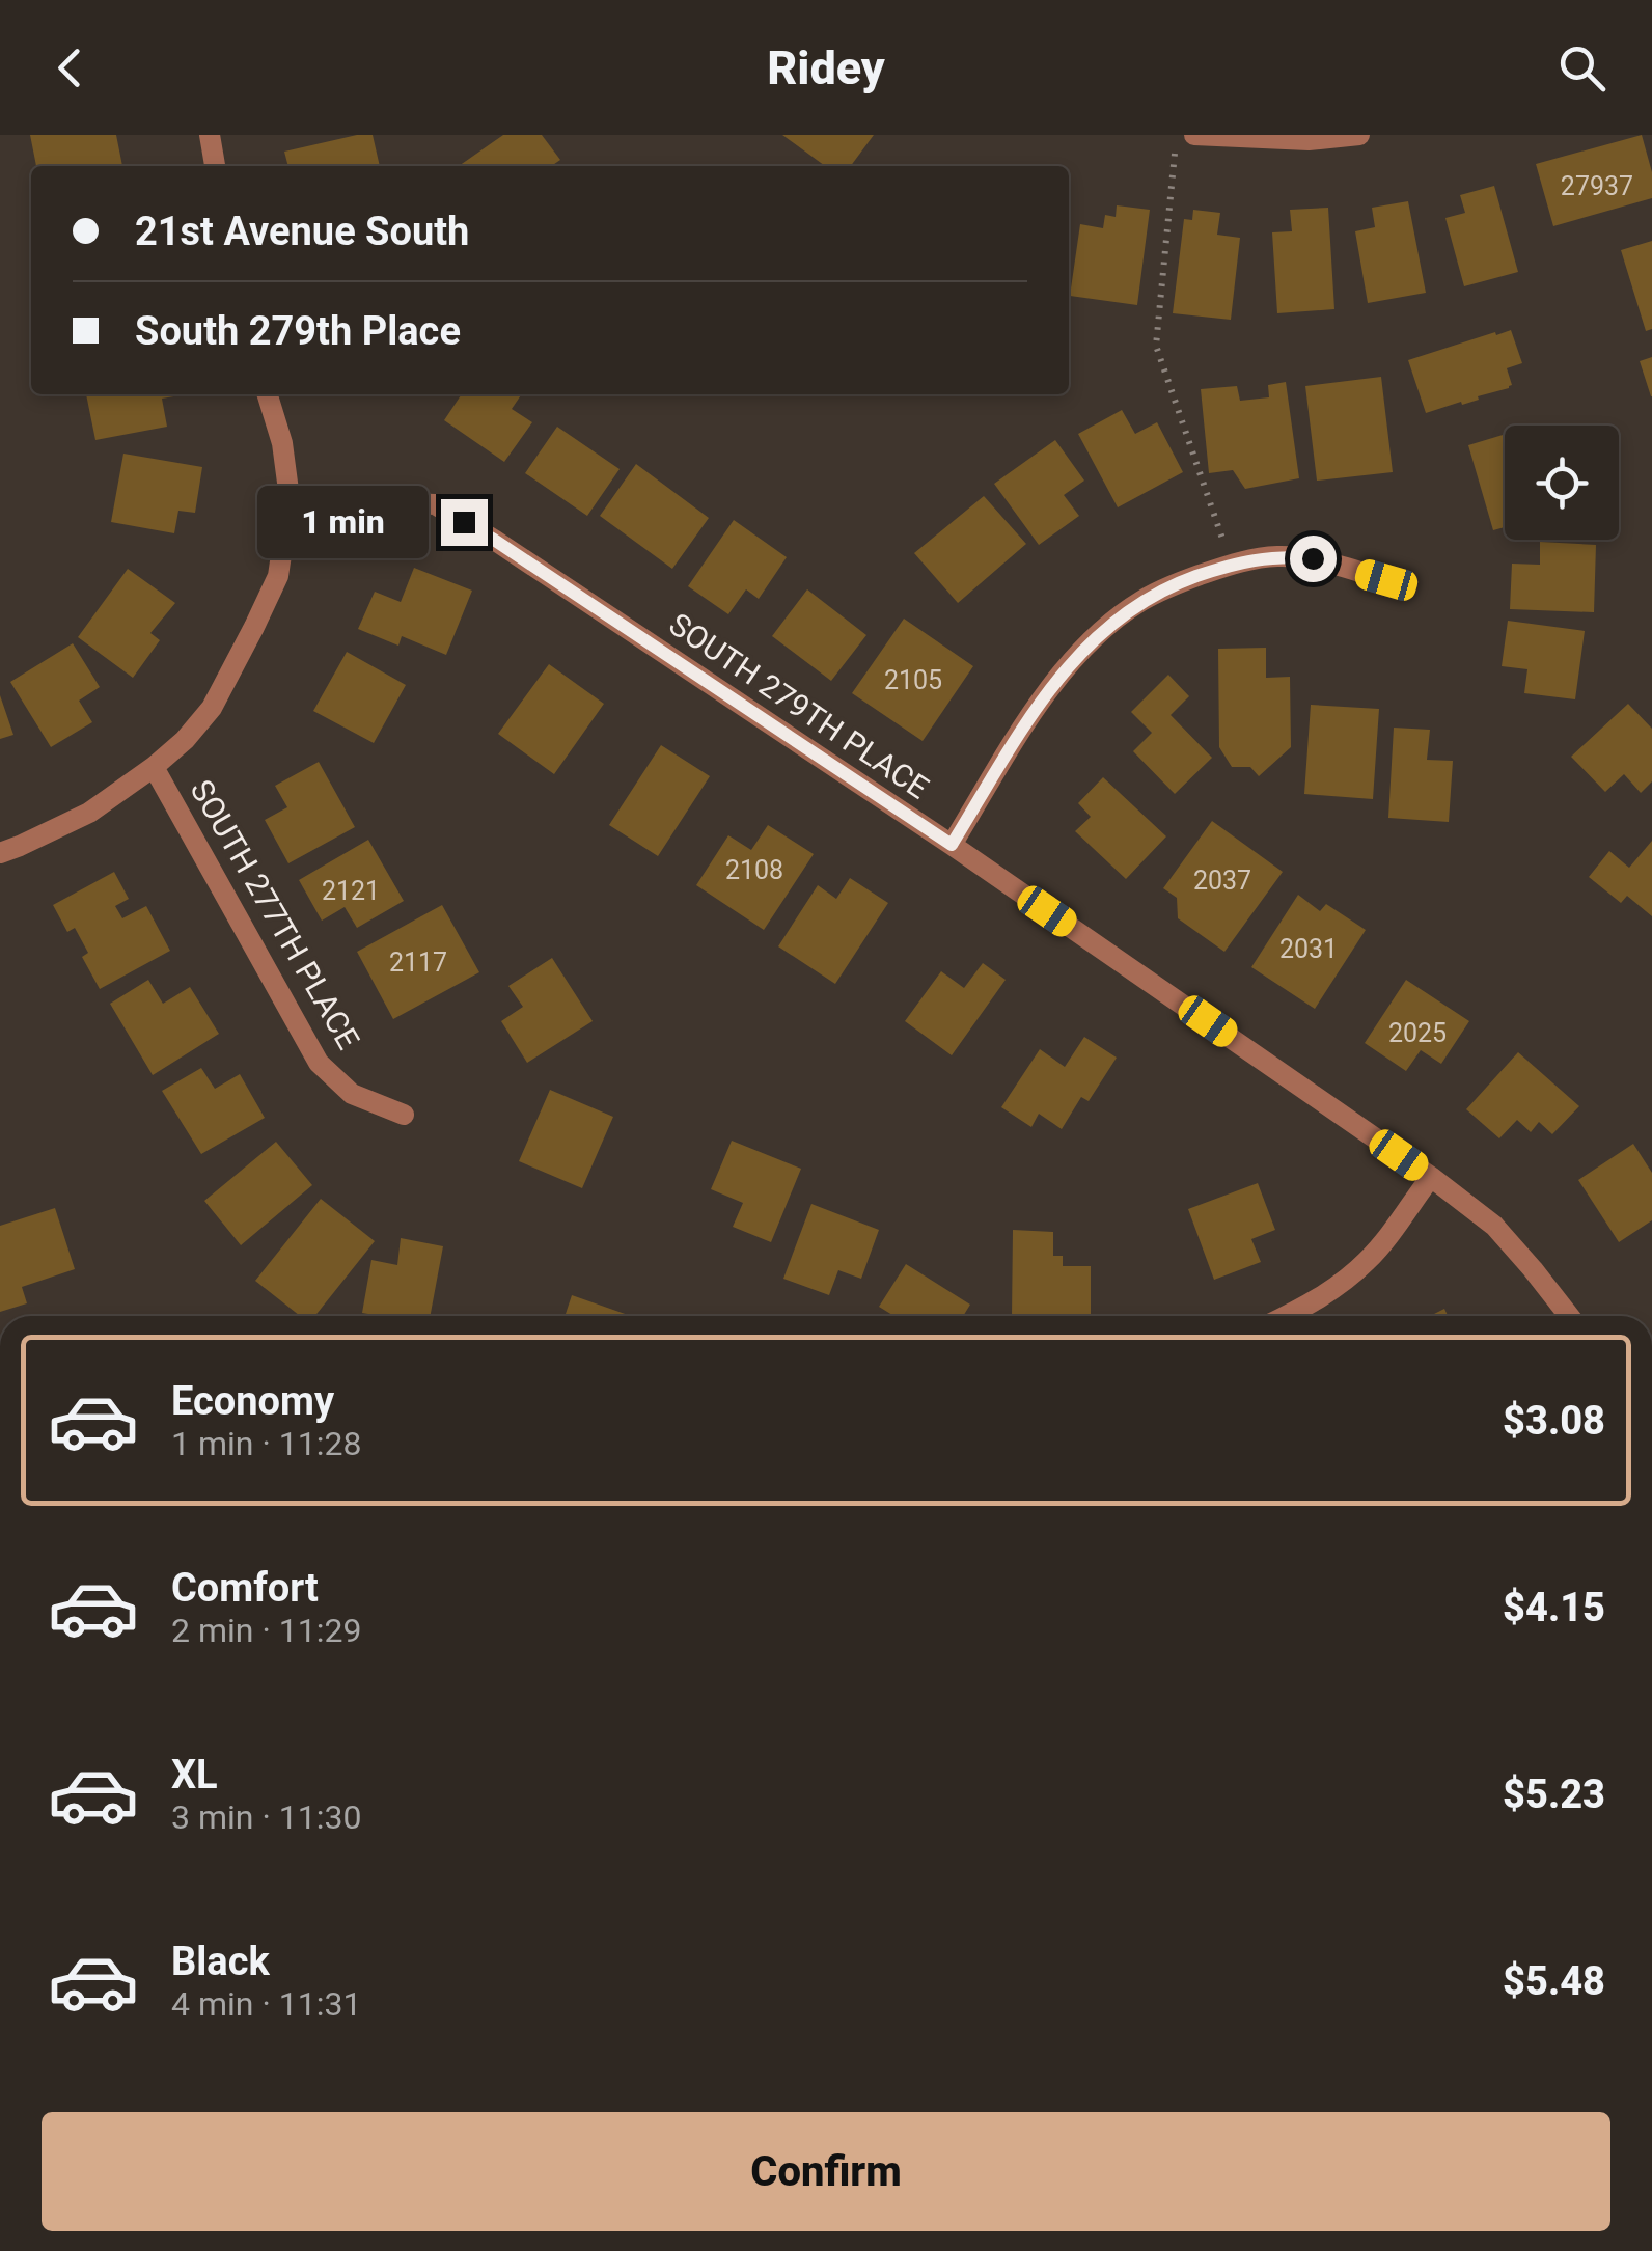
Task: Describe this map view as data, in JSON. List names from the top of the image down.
{
  "streets": {
    "street": ["SOUTH 279TH PLACE", "SOUTH 277TH PLACE"]
  },
  "house_numbers": [
    "27937",
    "2105",
    "2108",
    "2037",
    "2121",
    "2031",
    "2117",
    "2025"
  ],
  "page": {
    "header": "Ridey",
    "banner": ["21st Avenue South", "South 279th Place"],
    "bubble": "1 min",
    "list": [
      {
        "name": "Economy",
        "note": "1 min · 11:28",
        "value": "$3.08"
      },
      {
        "name": "Comfort",
        "note": "2 min · 11:29",
        "value": "$4.15"
      },
      {
        "name": "XL",
        "note": "3 min · 11:30",
        "value": "$5.23"
      },
      {
        "name": "Black",
        "note": "4 min · 11:31",
        "value": "$5.48"
      }
    ],
    "buttons": "Confirm"
  }
}
